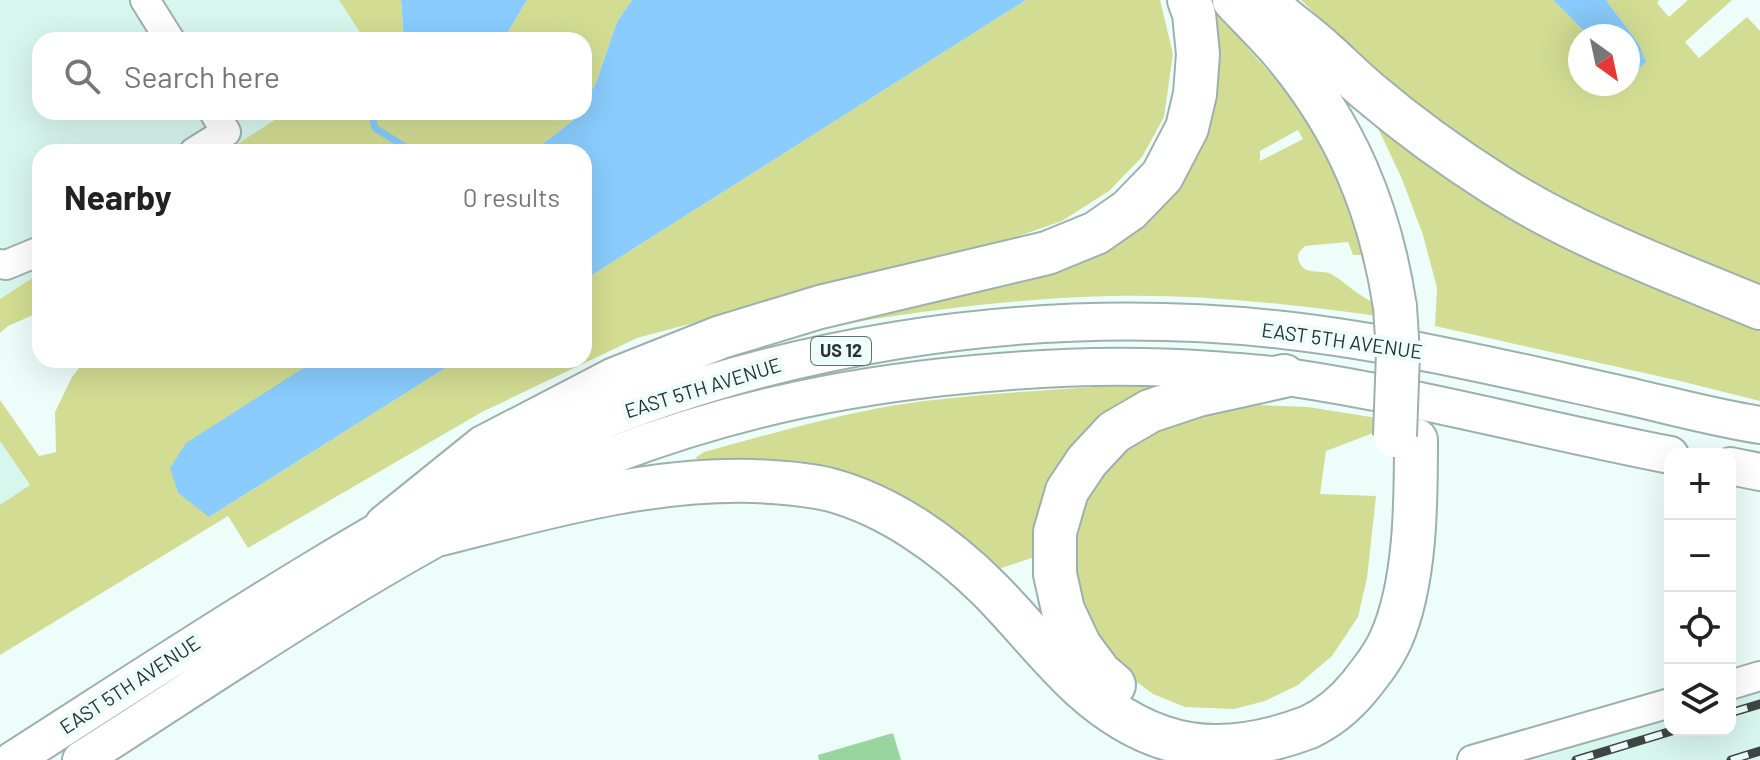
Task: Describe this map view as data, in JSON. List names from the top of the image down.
{
  "streets": {
    "main road": ["EAST 5TH AVENUE", "US 12"]
  },
  "north": "bottom right",
  "page": {
    "search": "Search here",
    "heading": ["Nearby", "0 results"],
    "map_buttons": ["+", "−"]
  }
}
